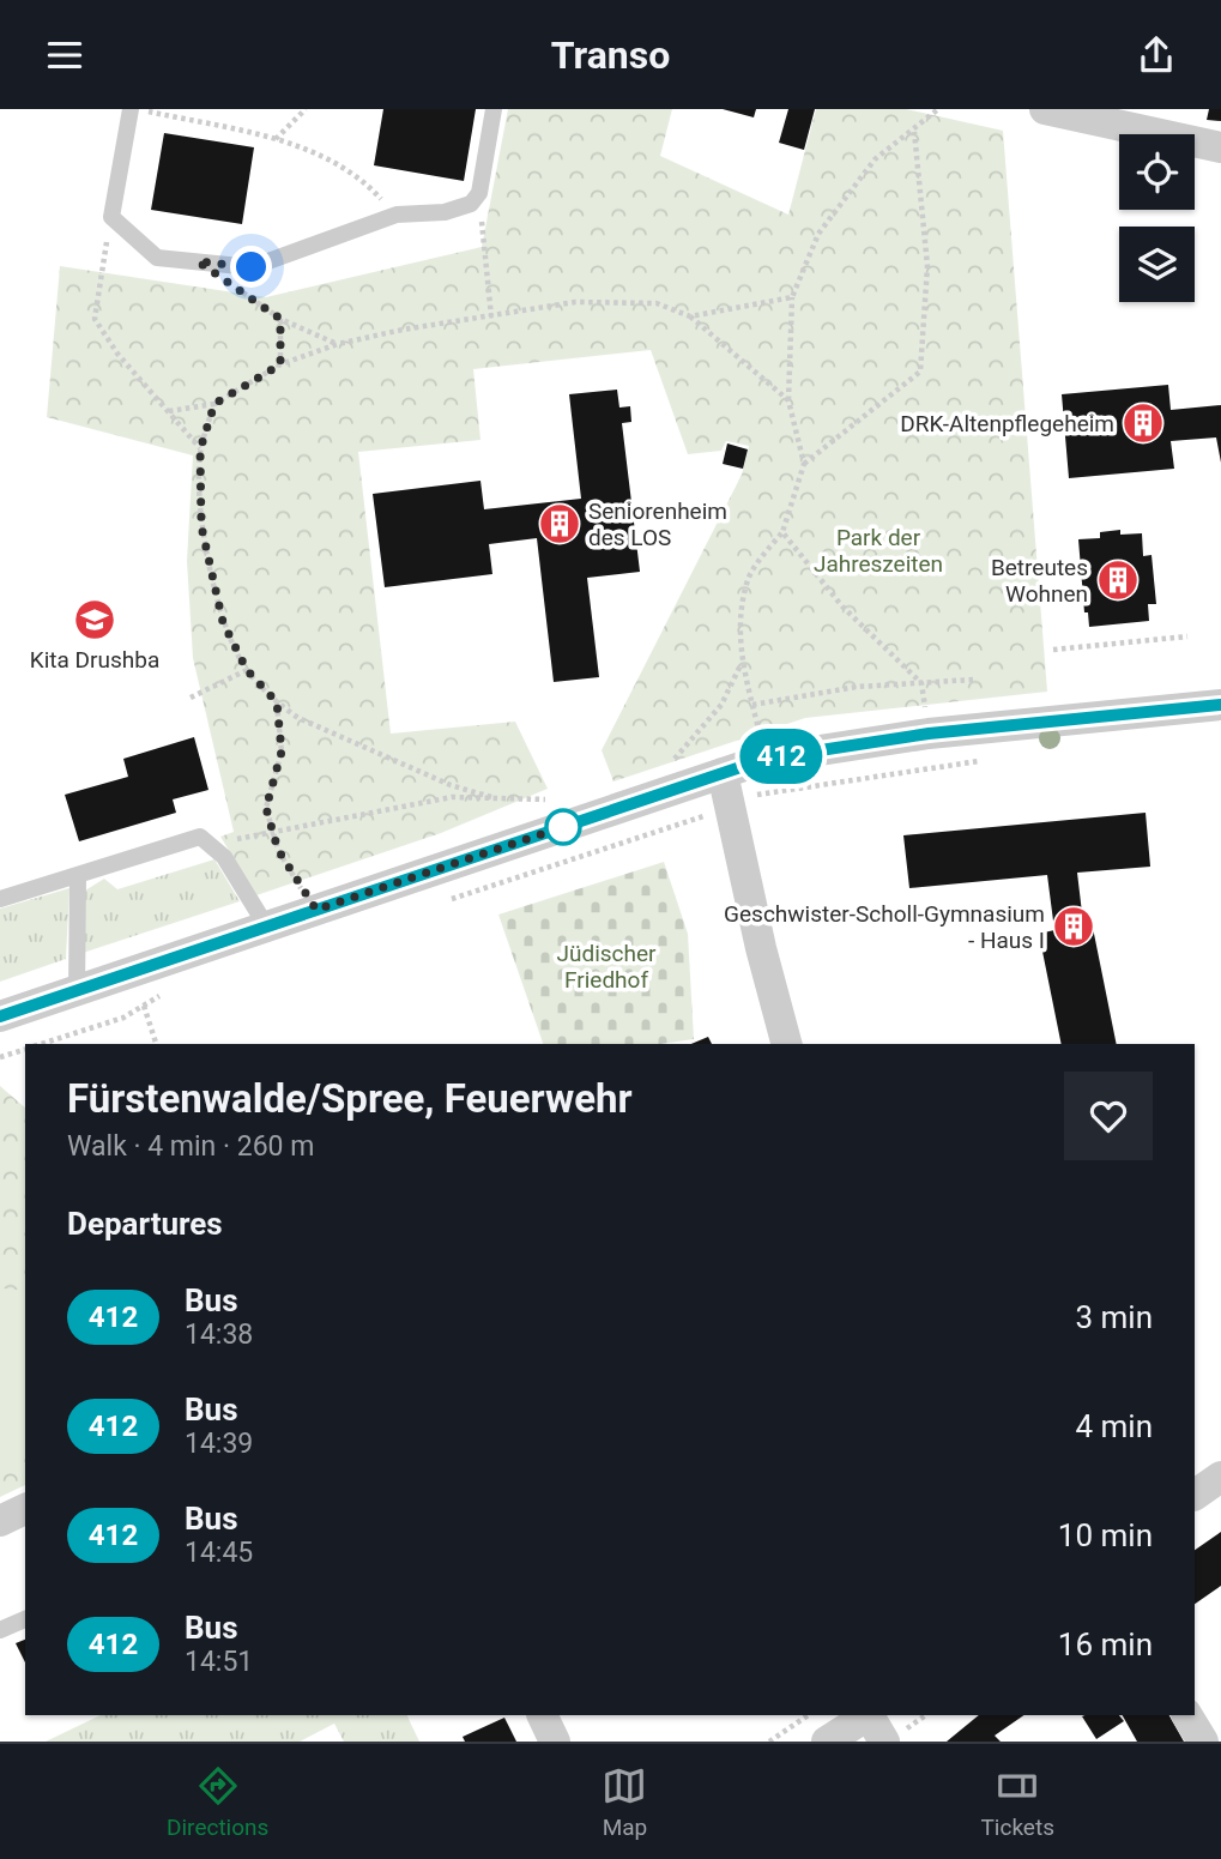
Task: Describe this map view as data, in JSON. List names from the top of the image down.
{
  "parks": ["Park der Jahreszeiten", "Jüdischer Friedhof"],
  "places": {
    "building": [
      "DRK-Altenpflegeheim",
      "Seniorenheim des LOS",
      "Betreutes Wohnen",
      "Geschwister-Scholl-Gymnasium - Haus I"
    ],
    "school or university": ["Kita Drushba"]
  },
  "lines": ["bus line 412"],
  "page": {
    "header": "Transo",
    "on_map": "412",
    "heading": [
      ["Fürstenwalde/Spree, Feuerwehr", "Walk · 4 min · 260 m"],
      "Departures"
    ],
    "list": [
      {
        "mark": "412",
        "name": "Bus",
        "note": "14:38",
        "value": "3 min"
      },
      {
        "mark": "412",
        "name": "Bus",
        "note": "14:39",
        "value": "4 min"
      },
      {
        "mark": "412",
        "name": "Bus",
        "note": "14:45",
        "value": "10 min"
      },
      {
        "mark": "412",
        "name": "Bus",
        "note": "14:51",
        "value": "16 min"
      }
    ],
    "tabs": ["Directions", "Map", "Tickets"]
  }
}
